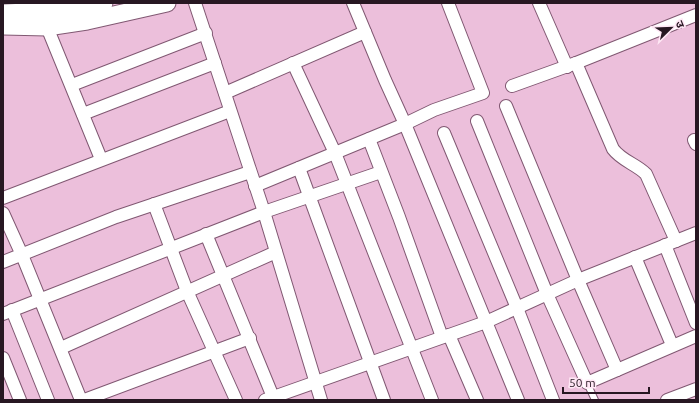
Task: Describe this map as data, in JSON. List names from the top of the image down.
{
  "scale_bar": "50 m",
  "north": "top right"
}
